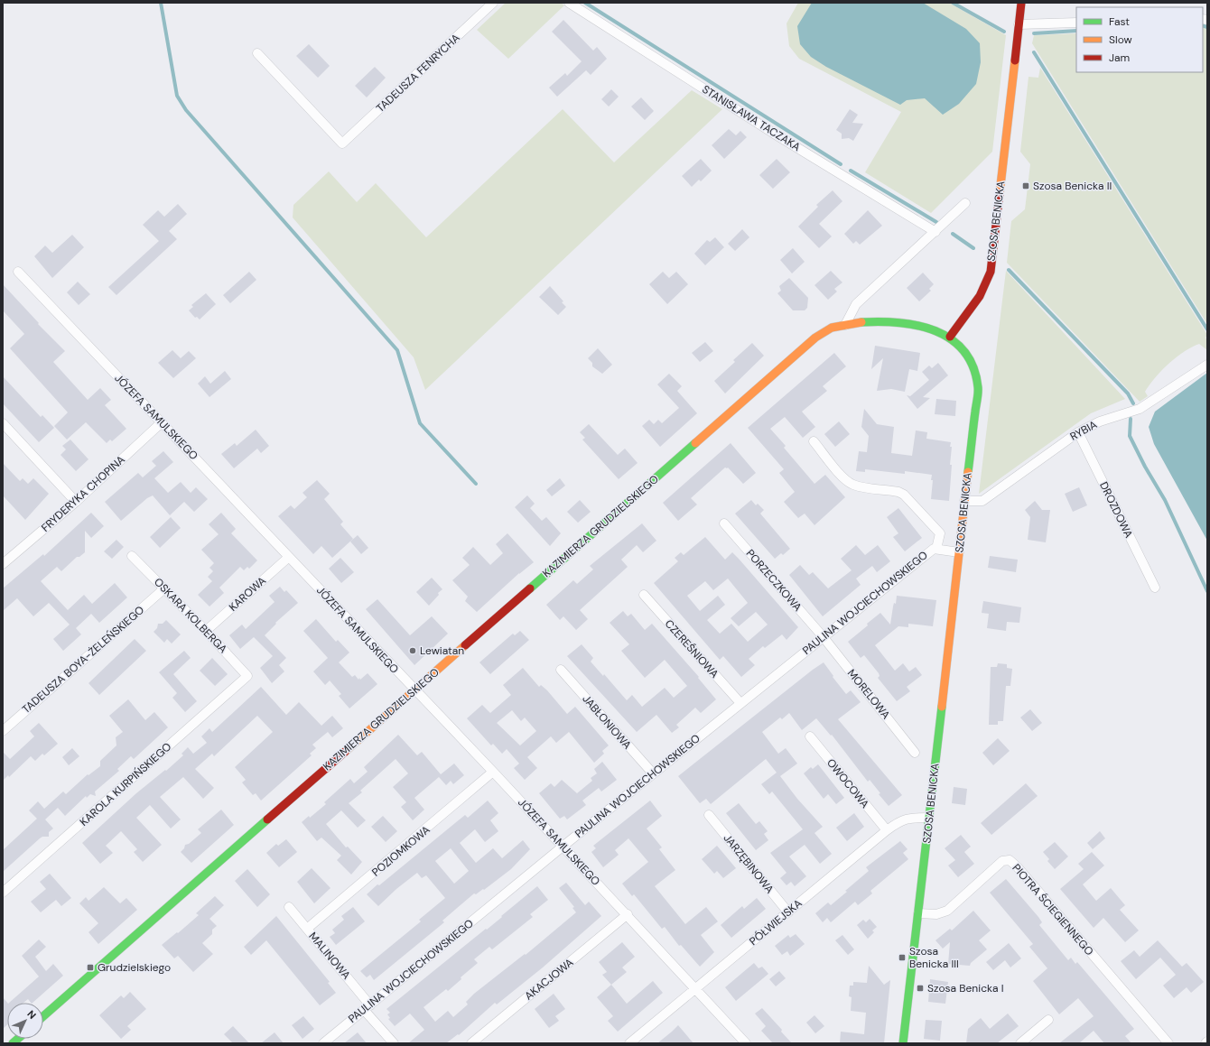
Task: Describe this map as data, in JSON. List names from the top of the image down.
{
  "streets": {
    "street": [
      "TADEUSZA FENRYCHA",
      "STANISŁAWA TACZAKA",
      "SZOSA BENICKA",
      "JÓZEFA SAMULSKIEGO",
      "RYBIA",
      "FRYDERYKA CHOPINA",
      "DROZDOWA",
      "KAZIMIERZA GRUDZIELSKIEGO",
      "PORZECZKOWA",
      "KAROWA",
      "PAULINA WOJCIECHOWSKIEGO",
      "OSKARA KOLBERGA",
      "CZEREŚNIOWA",
      "TADEUSZA BOYA-ŻELEŃSKIEGO",
      "MORELOWA",
      "JABŁONIOWA",
      "OWOCOWA",
      "KAROLA KURPIŃSKIEGO",
      "POZIOMKOWA",
      "JARZĘBINOWA",
      "PIOTRA ŚCIEGIENNEGO",
      "PÓŁWIEJSKA",
      "MALINOWA",
      "AKACJOWA"
    ]
  },
  "crossings": [
    ["SZOSA BENICKA", "RYBIA"],
    ["SZOSA BENICKA", "KAZIMIERZA GRUDZIELSKIEGO"],
    ["SZOSA BENICKA", "PAULINA WOJCIECHOWSKIEGO"],
    ["SZOSA BENICKA", "PIOTRA ŚCIEGIENNEGO"],
    ["SZOSA BENICKA", "PÓŁWIEJSKA"],
    ["JÓZEFA SAMULSKIEGO", "FRYDERYKA CHOPINA"],
    ["JÓZEFA SAMULSKIEGO", "KAZIMIERZA GRUDZIELSKIEGO"],
    ["JÓZEFA SAMULSKIEGO", "KAROWA"],
    ["JÓZEFA SAMULSKIEGO", "PAULINA WOJCIECHOWSKIEGO"],
    ["JÓZEFA SAMULSKIEGO", "POZIOMKOWA"],
    ["JÓZEFA SAMULSKIEGO", "PÓŁWIEJSKA"],
    ["JÓZEFA SAMULSKIEGO", "AKACJOWA"],
    ["RYBIA", "DROZDOWA"],
    ["PORZECZKOWA", "PAULINA WOJCIECHOWSKIEGO"],
    ["PORZECZKOWA", "MORELOWA"],
    ["KAROWA", "OSKARA KOLBERGA"],
    ["PAULINA WOJCIECHOWSKIEGO", "CZEREŚNIOWA"],
    ["PAULINA WOJCIECHOWSKIEGO", "MORELOWA"],
    ["PAULINA WOJCIECHOWSKIEGO", "JABŁONIOWA"],
    ["PAULINA WOJCIECHOWSKIEGO", "MALINOWA"],
    ["OSKARA KOLBERGA", "TADEUSZA BOYA-ŻELEŃSKIEGO"],
    ["OSKARA KOLBERGA", "KAROLA KURPIŃSKIEGO"],
    ["OWOCOWA", "PÓŁWIEJSKA"],
    ["POZIOMKOWA", "MALINOWA"],
    ["JARZĘBINOWA", "PÓŁWIEJSKA"]
  ],
  "places": {
    "transit": [
      "Szosa Benicka II",
      "Szosa Benicka III",
      "Grudzielskiego",
      "Szosa Benicka I"
    ],
    "other": ["Lewiatan"]
  },
  "legend": ["Fast", "Slow", "Jam"],
  "north": "top right"
}
